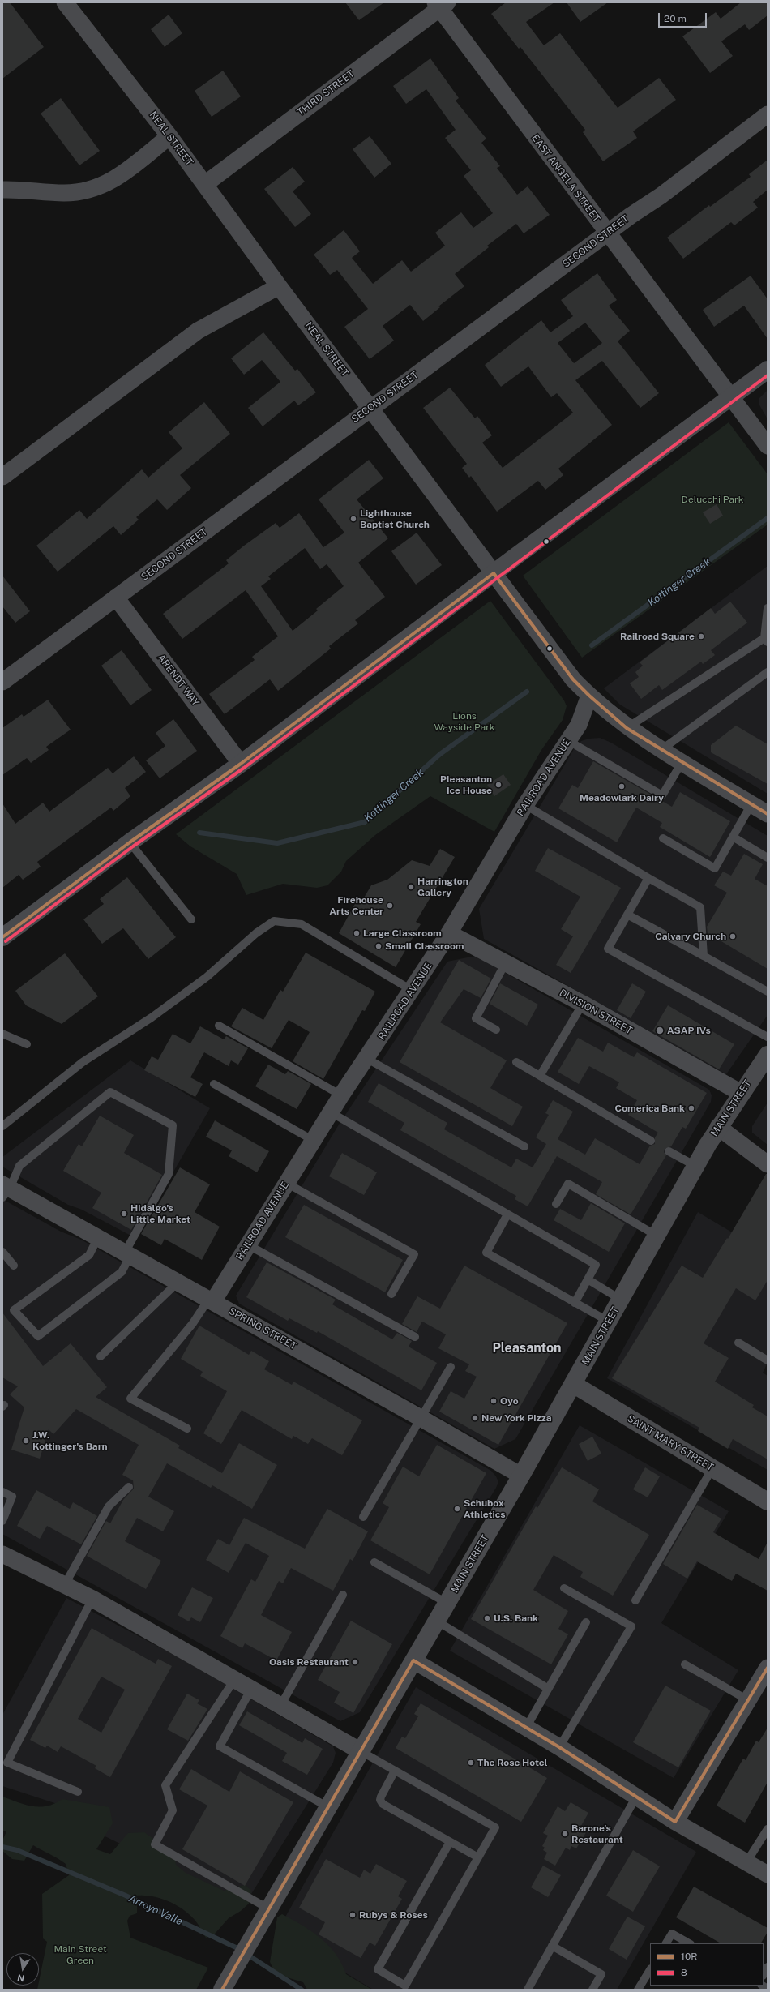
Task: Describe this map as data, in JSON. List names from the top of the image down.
{
  "streets": {
    "street": [
      "THIRD STREET",
      "NEAL STREET",
      "EAST ANGELA STREET",
      "SECOND STREET",
      "ARENDT WAY",
      "RAILROAD AVENUE",
      "DIVISION STREET",
      "MAIN STREET",
      "SPRING STREET",
      "SAINT MARY STREET"
    ]
  },
  "crossings": [
    ["THIRD STREET", "NEAL STREET"],
    ["THIRD STREET", "EAST ANGELA STREET"],
    ["NEAL STREET", "SECOND STREET"],
    ["NEAL STREET", "RAILROAD AVENUE"],
    ["EAST ANGELA STREET", "SECOND STREET"],
    ["SECOND STREET", "ARENDT WAY"],
    ["RAILROAD AVENUE", "DIVISION STREET"],
    ["RAILROAD AVENUE", "SPRING STREET"],
    ["DIVISION STREET", "MAIN STREET"],
    ["MAIN STREET", "SPRING STREET"],
    ["MAIN STREET", "SAINT MARY STREET"]
  ],
  "districts": ["Pleasanton"],
  "water": ["Kottinger Creek", "Arroyo Valle"],
  "parks": ["Delucchi Park", "Lions Wayside Park", "Main Street Green"],
  "places": [
    "Lighthouse Baptist Church",
    "Railroad Square",
    "Pleasanton Ice House",
    "Meadowlark Dairy",
    "Harrington Gallery",
    "Firehouse Arts Center",
    "Large Classroom",
    "Calvary Church",
    "Small Classroom",
    "ASAP IVs",
    "Comerica Bank",
    "Hidalgo's Little Market",
    "Oyo",
    "New York Pizza",
    "J.W. Kottinger's Barn",
    "Schubox Athletics",
    "U.S. Bank",
    "Oasis Restaurant",
    "The Rose Hotel",
    "Barone's Restaurant",
    "Rubys & Roses"
  ],
  "lines": ["transit line 8", "transit line 10R"],
  "legend": ["10R", "8"],
  "scale_bar": "20 m",
  "north": "bottom"
}
